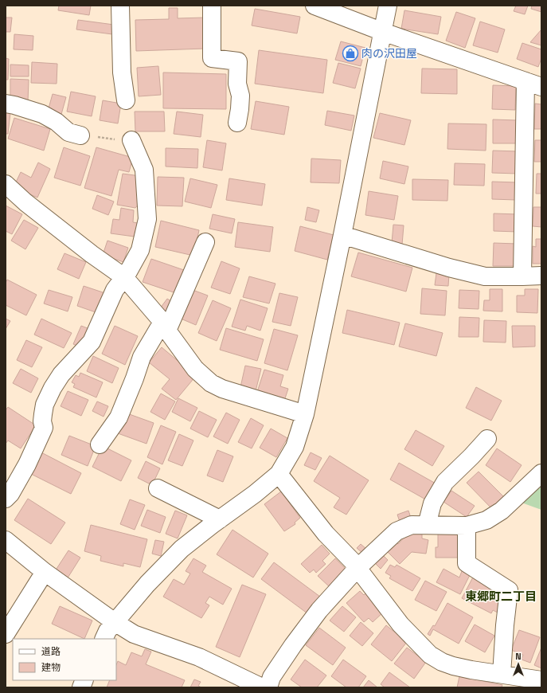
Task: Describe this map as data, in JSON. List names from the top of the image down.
{
  "districts": ["東郷町二丁目"],
  "places": {
    "shop": ["肉の沢田屋"]
  },
  "legend": ["道路", "建物"],
  "north": "top"
}
